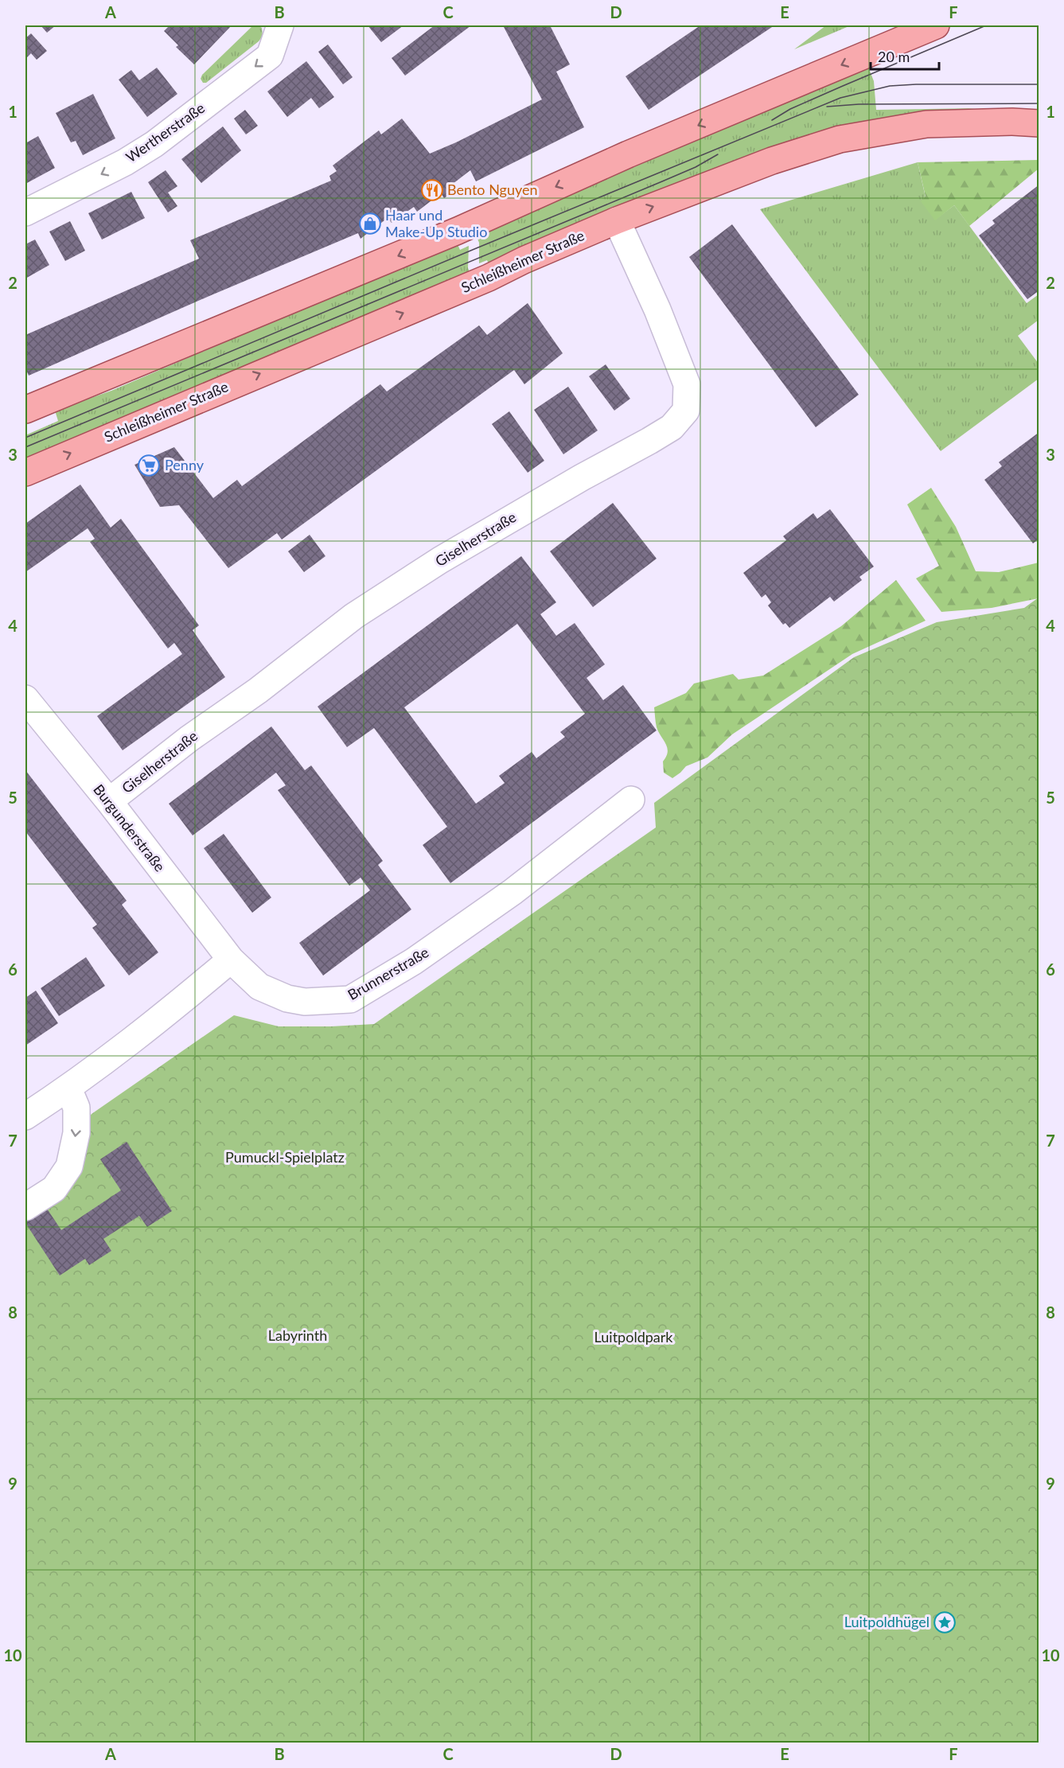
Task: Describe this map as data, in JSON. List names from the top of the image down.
{
  "streets": {
    "main road": ["Schleißheimer Straße"],
    "street": [
      "Wertherstraße",
      "Giselherstraße",
      "Burgunderstraße",
      "Brunnerstraße"
    ]
  },
  "crossings": [
    ["Schleißheimer Straße", "Giselherstraße"],
    ["Giselherstraße", "Burgunderstraße"],
    ["Burgunderstraße", "Brunnerstraße"]
  ],
  "one_way": ["Wertherstraße"],
  "parks": ["Pumuckl-Spielplatz", "Labyrinth", "Luitpoldpark"],
  "places": {
    "restaurant": ["Bento Nguyen"],
    "shop": ["Haar und Make-Up Studio"],
    "supermarket": ["Penny"],
    "place": ["Luitpoldhügel"]
  },
  "scale_bar": "20 m",
  "grid": {
    "columns": [
      "A",
      "B",
      "C",
      "D",
      "E",
      "F"
    ],
    "rows": [
      "1",
      "2",
      "3",
      "4",
      "5",
      "6",
      "7",
      "8",
      "9",
      "10"
    ]
  }
}
